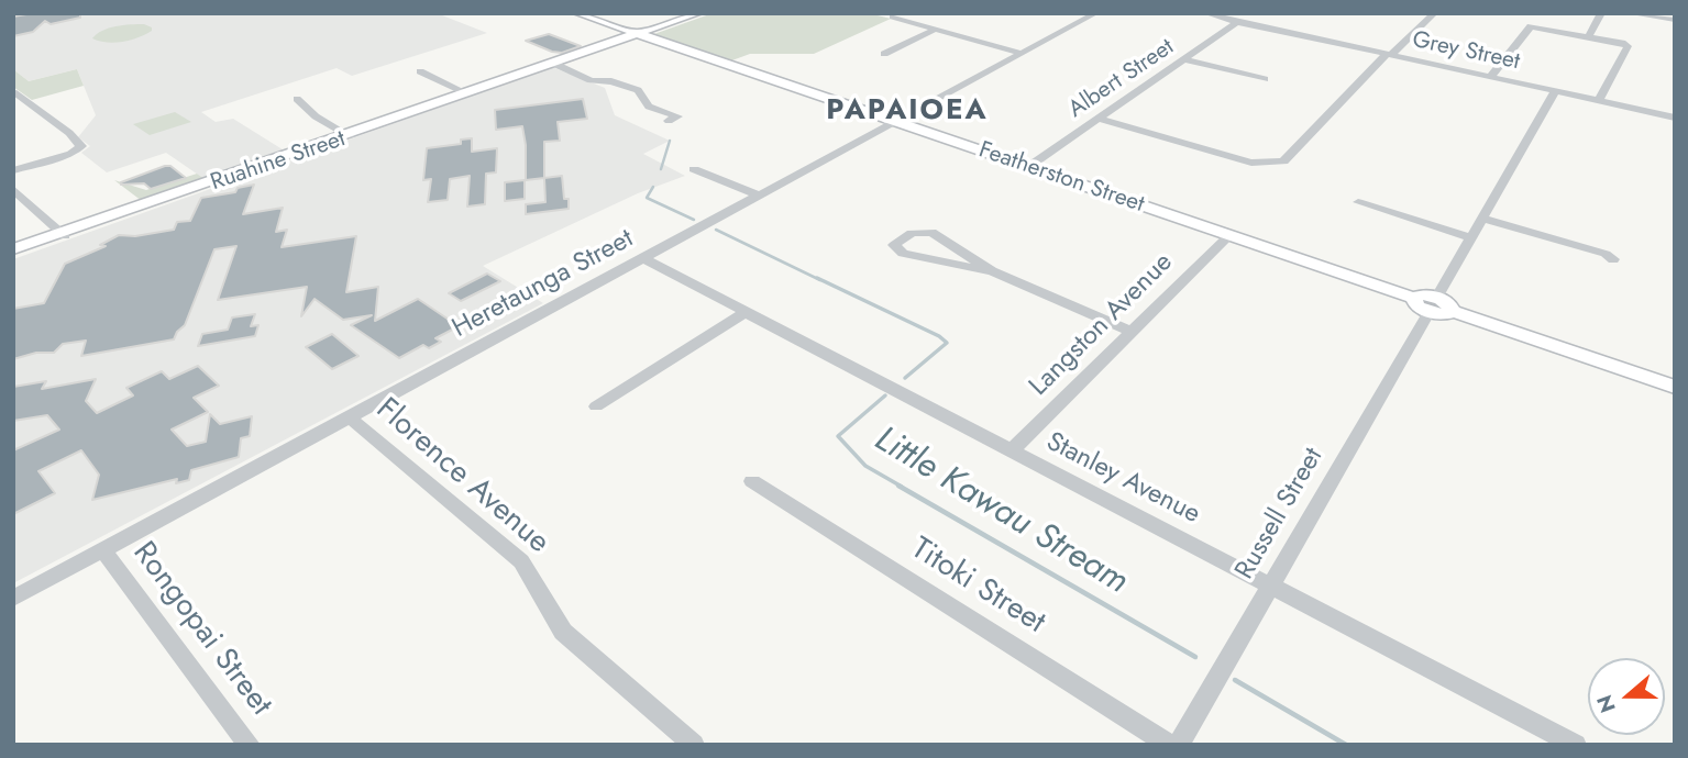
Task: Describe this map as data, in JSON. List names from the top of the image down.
{
  "streets": {
    "main road": ["Ruahine Street", "Featherston Street"],
    "street": [
      "Grey Street",
      "Albert Street",
      "Heretaunga Street",
      "Langston Avenue",
      "Florence Avenue",
      "Stanley Avenue",
      "Russell Street",
      "Titoki Street",
      "Rongopai Street"
    ]
  },
  "crossings": [
    ["Grey Street", "Albert Street"],
    ["Grey Street", "Russell Street"],
    ["Albert Street", "Featherston Street"],
    ["Ruahine Street", "Featherston Street"],
    ["Featherston Street", "Heretaunga Street"],
    ["Featherston Street", "Langston Avenue"],
    ["Featherston Street", "Russell Street"],
    ["Heretaunga Street", "Florence Avenue"],
    ["Heretaunga Street", "Stanley Avenue"],
    ["Heretaunga Street", "Rongopai Street"],
    ["Langston Avenue", "Stanley Avenue"],
    ["Stanley Avenue", "Russell Street"]
  ],
  "districts": ["PAPAIOEA"],
  "water": ["Little Kawau Stream"],
  "north": "left"
}
